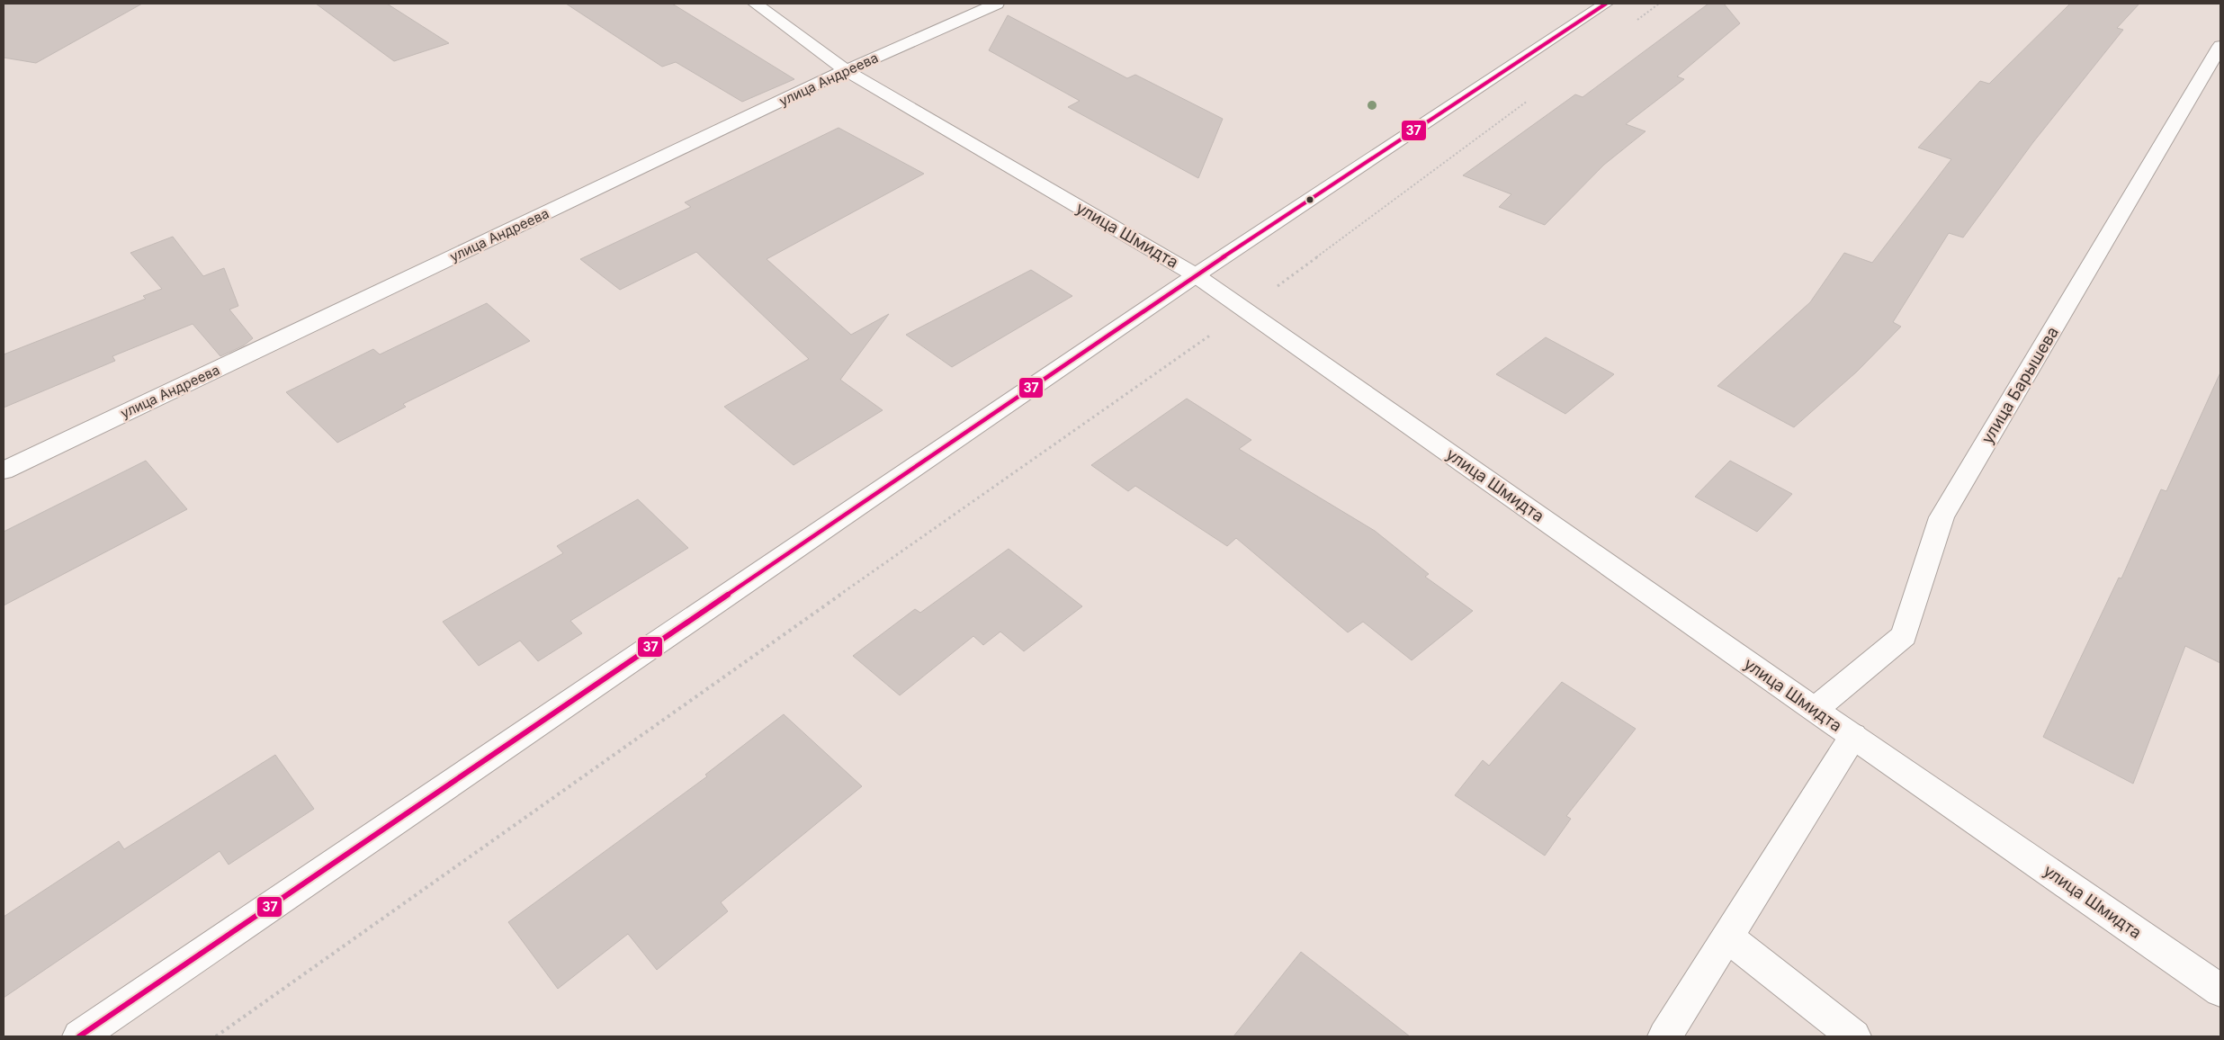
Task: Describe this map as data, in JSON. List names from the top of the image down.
{
  "streets": {
    "street": ["улица Андреева", "улица Шмидта", "улица Барышева"]
  },
  "crossings": [
    ["улица Андреева", "улица Шмидта"],
    ["улица Шмидта", "улица Барышева"]
  ],
  "lines": ["transit line 37"]
}
